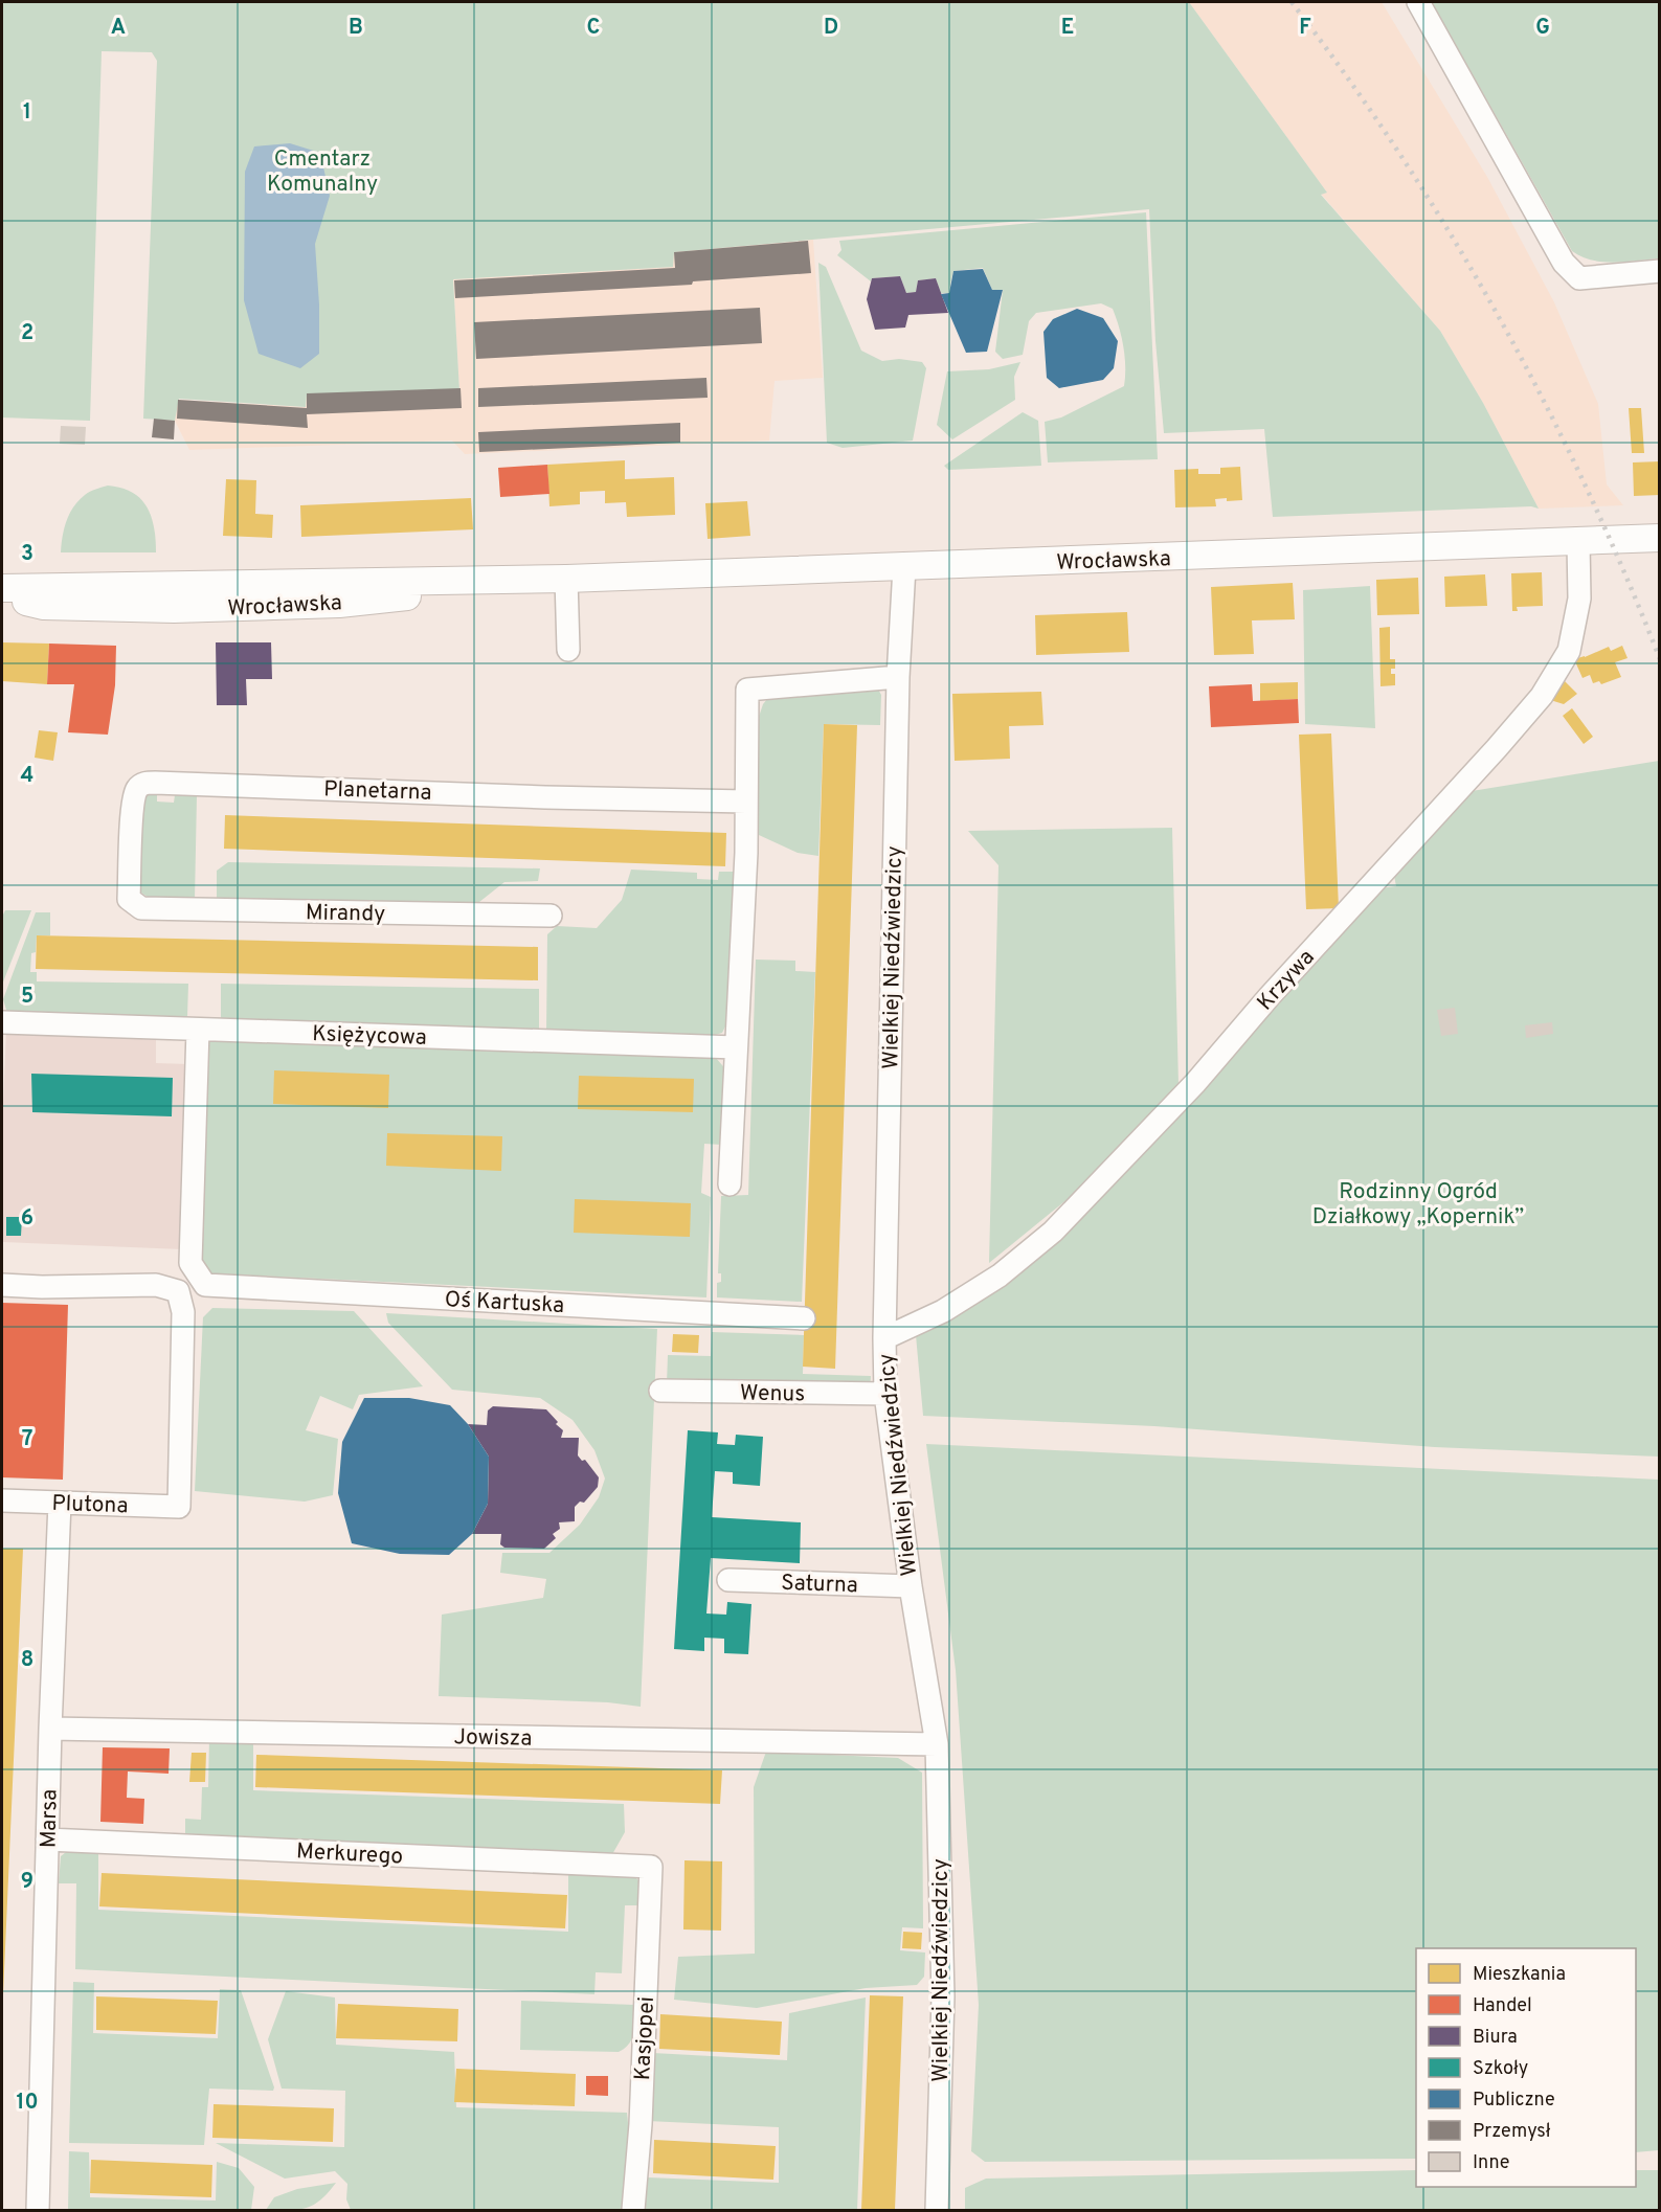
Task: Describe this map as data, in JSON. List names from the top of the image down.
{
  "streets": {
    "main road": ["Wrocławska"],
    "street": [
      "Planetarna",
      "Mirandy",
      "Wielkiej Niedźwiedzicy",
      "Krzywa",
      "Księżycowa",
      "Oś Kartuska",
      "Wenus",
      "Plutona",
      "Saturna",
      "Jowisza",
      "Marsa",
      "Merkurego",
      "Kasjopei"
    ]
  },
  "crossings": [
    ["Wrocławska", "Wielkiej Niedźwiedzicy"],
    ["Wrocławska", "Krzywa"],
    ["Planetarna", "Mirandy"],
    ["Wielkiej Niedźwiedzicy", "Krzywa"],
    ["Wielkiej Niedźwiedzicy", "Wenus"],
    ["Wielkiej Niedźwiedzicy", "Saturna"],
    ["Wielkiej Niedźwiedzicy", "Jowisza"],
    ["Księżycowa", "Oś Kartuska"],
    ["Plutona", "Marsa"],
    ["Jowisza", "Marsa"],
    ["Marsa", "Merkurego"],
    ["Merkurego", "Kasjopei"]
  ],
  "parks": ["Cmentarz Komunalny", "Rodzinny Ogród Działkowy „Kopernik”"],
  "legend": [
    "Mieszkania",
    "Handel",
    "Biura",
    "Szkoły",
    "Publiczne",
    "Przemysł",
    "Inne"
  ],
  "grid": {
    "columns": [
      "A",
      "B",
      "C",
      "D",
      "E",
      "F",
      "G"
    ],
    "rows": [
      "1",
      "2",
      "3",
      "4",
      "5",
      "6",
      "7",
      "8",
      "9",
      "10"
    ]
  }
}
